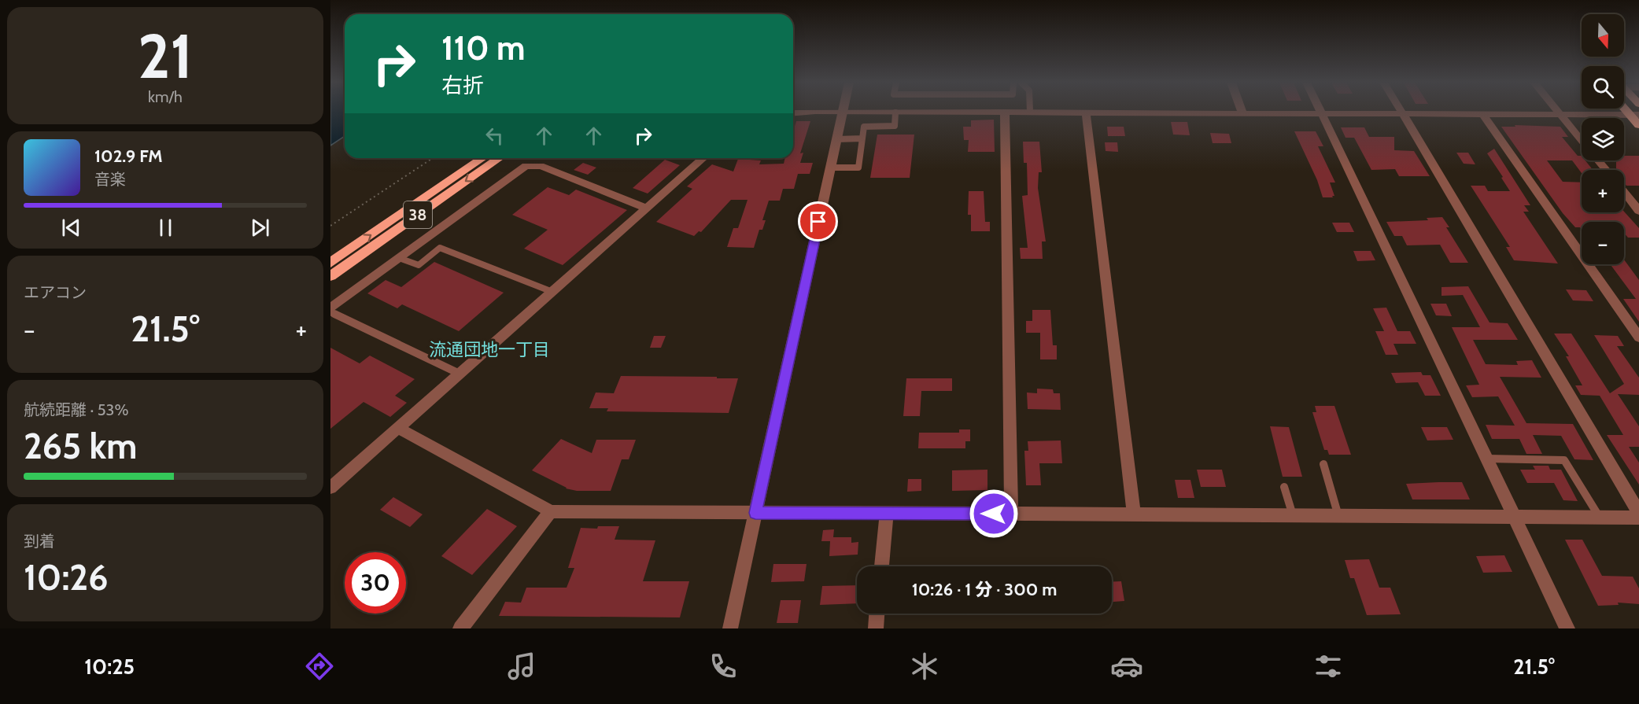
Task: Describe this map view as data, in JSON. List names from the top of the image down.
{
  "streets": {
    "highway": ["38"]
  },
  "districts": ["流通団地一丁目"],
  "north": "bottom",
  "page": {
    "tile": [
      ["21", "km/h"],
      "エアコン",
      ["航続距離 · 53%", "265 km"],
      ["到着", "10:26"]
    ],
    "map_buttons": ["+", "−"],
    "turn": ["110 m", "右折"],
    "song": ["102.9 FM", "音楽"],
    "heat": ["−", "21.5°", "+"],
    "limit": "30",
    "trip": "10:26 · 1 分 · 300 m",
    "tabs": ["10:25", "21.5°"]
  }
}
